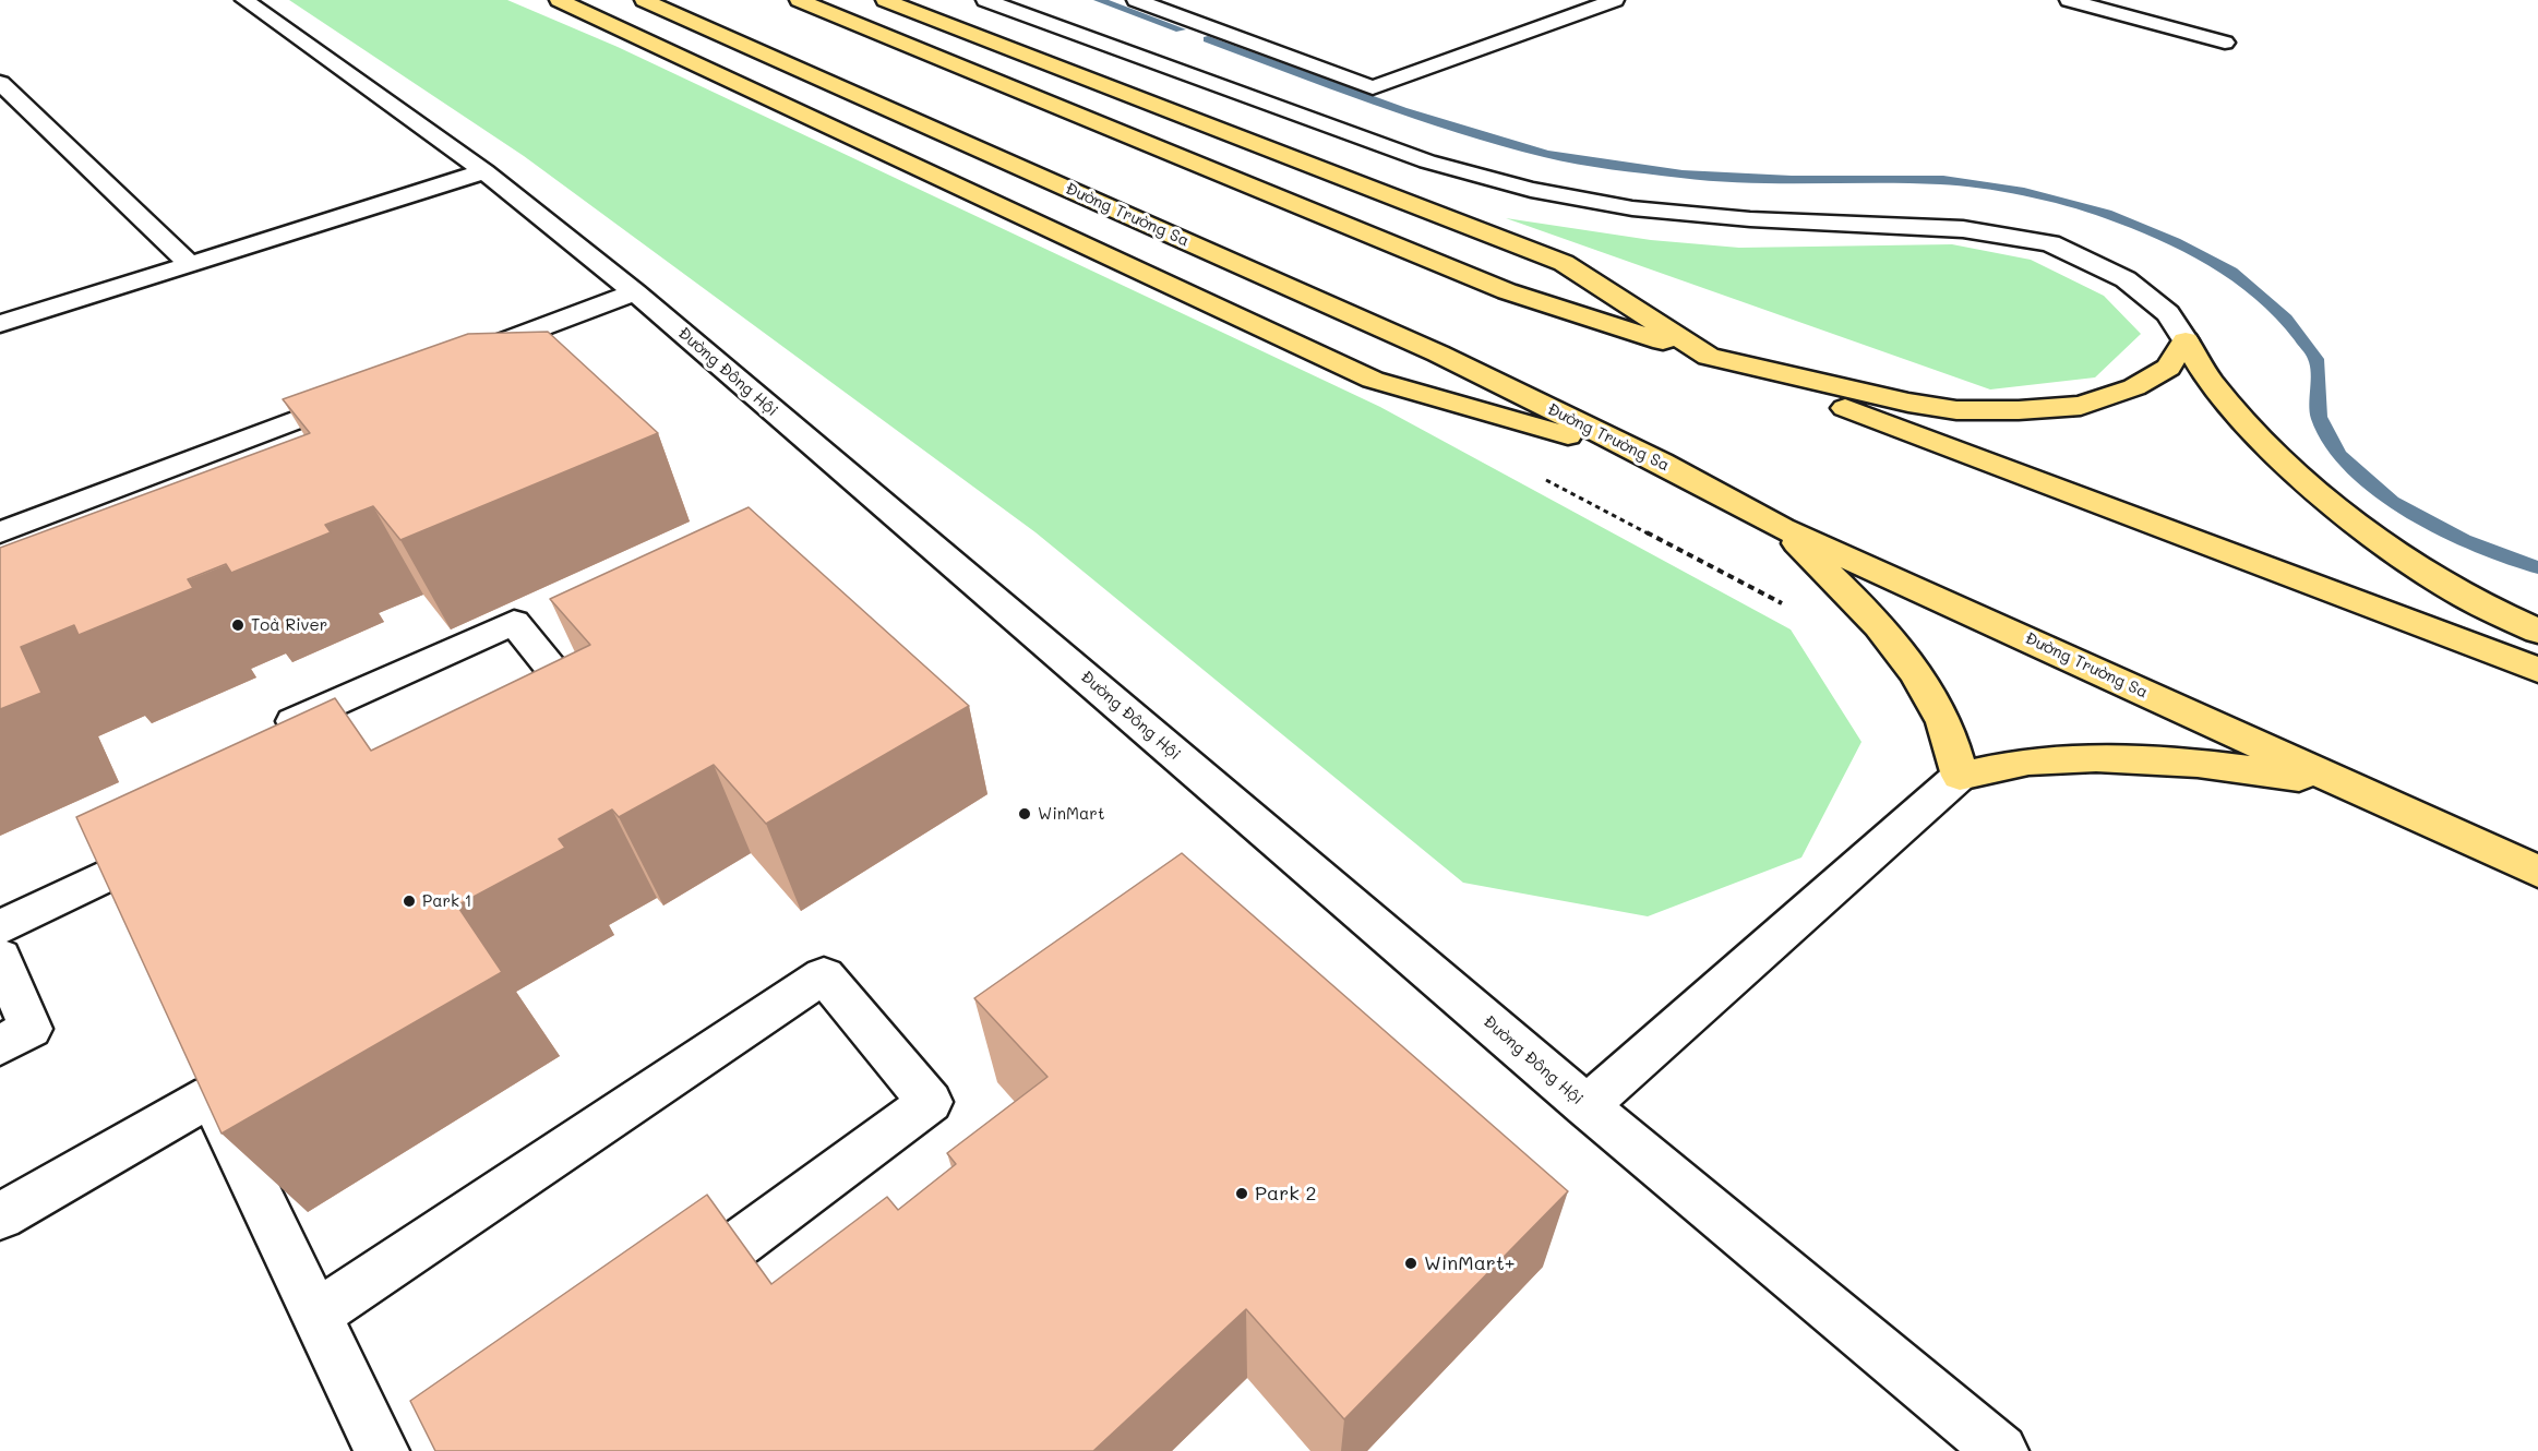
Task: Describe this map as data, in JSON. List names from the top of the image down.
{
  "streets": {
    "highway": ["Đường Trường Sa"],
    "street": ["Đường Đông Hội"]
  },
  "places": [
    "Toà River",
    "WinMart",
    "Park 1",
    "Park 2",
    "WinMart+"
  ]
}
